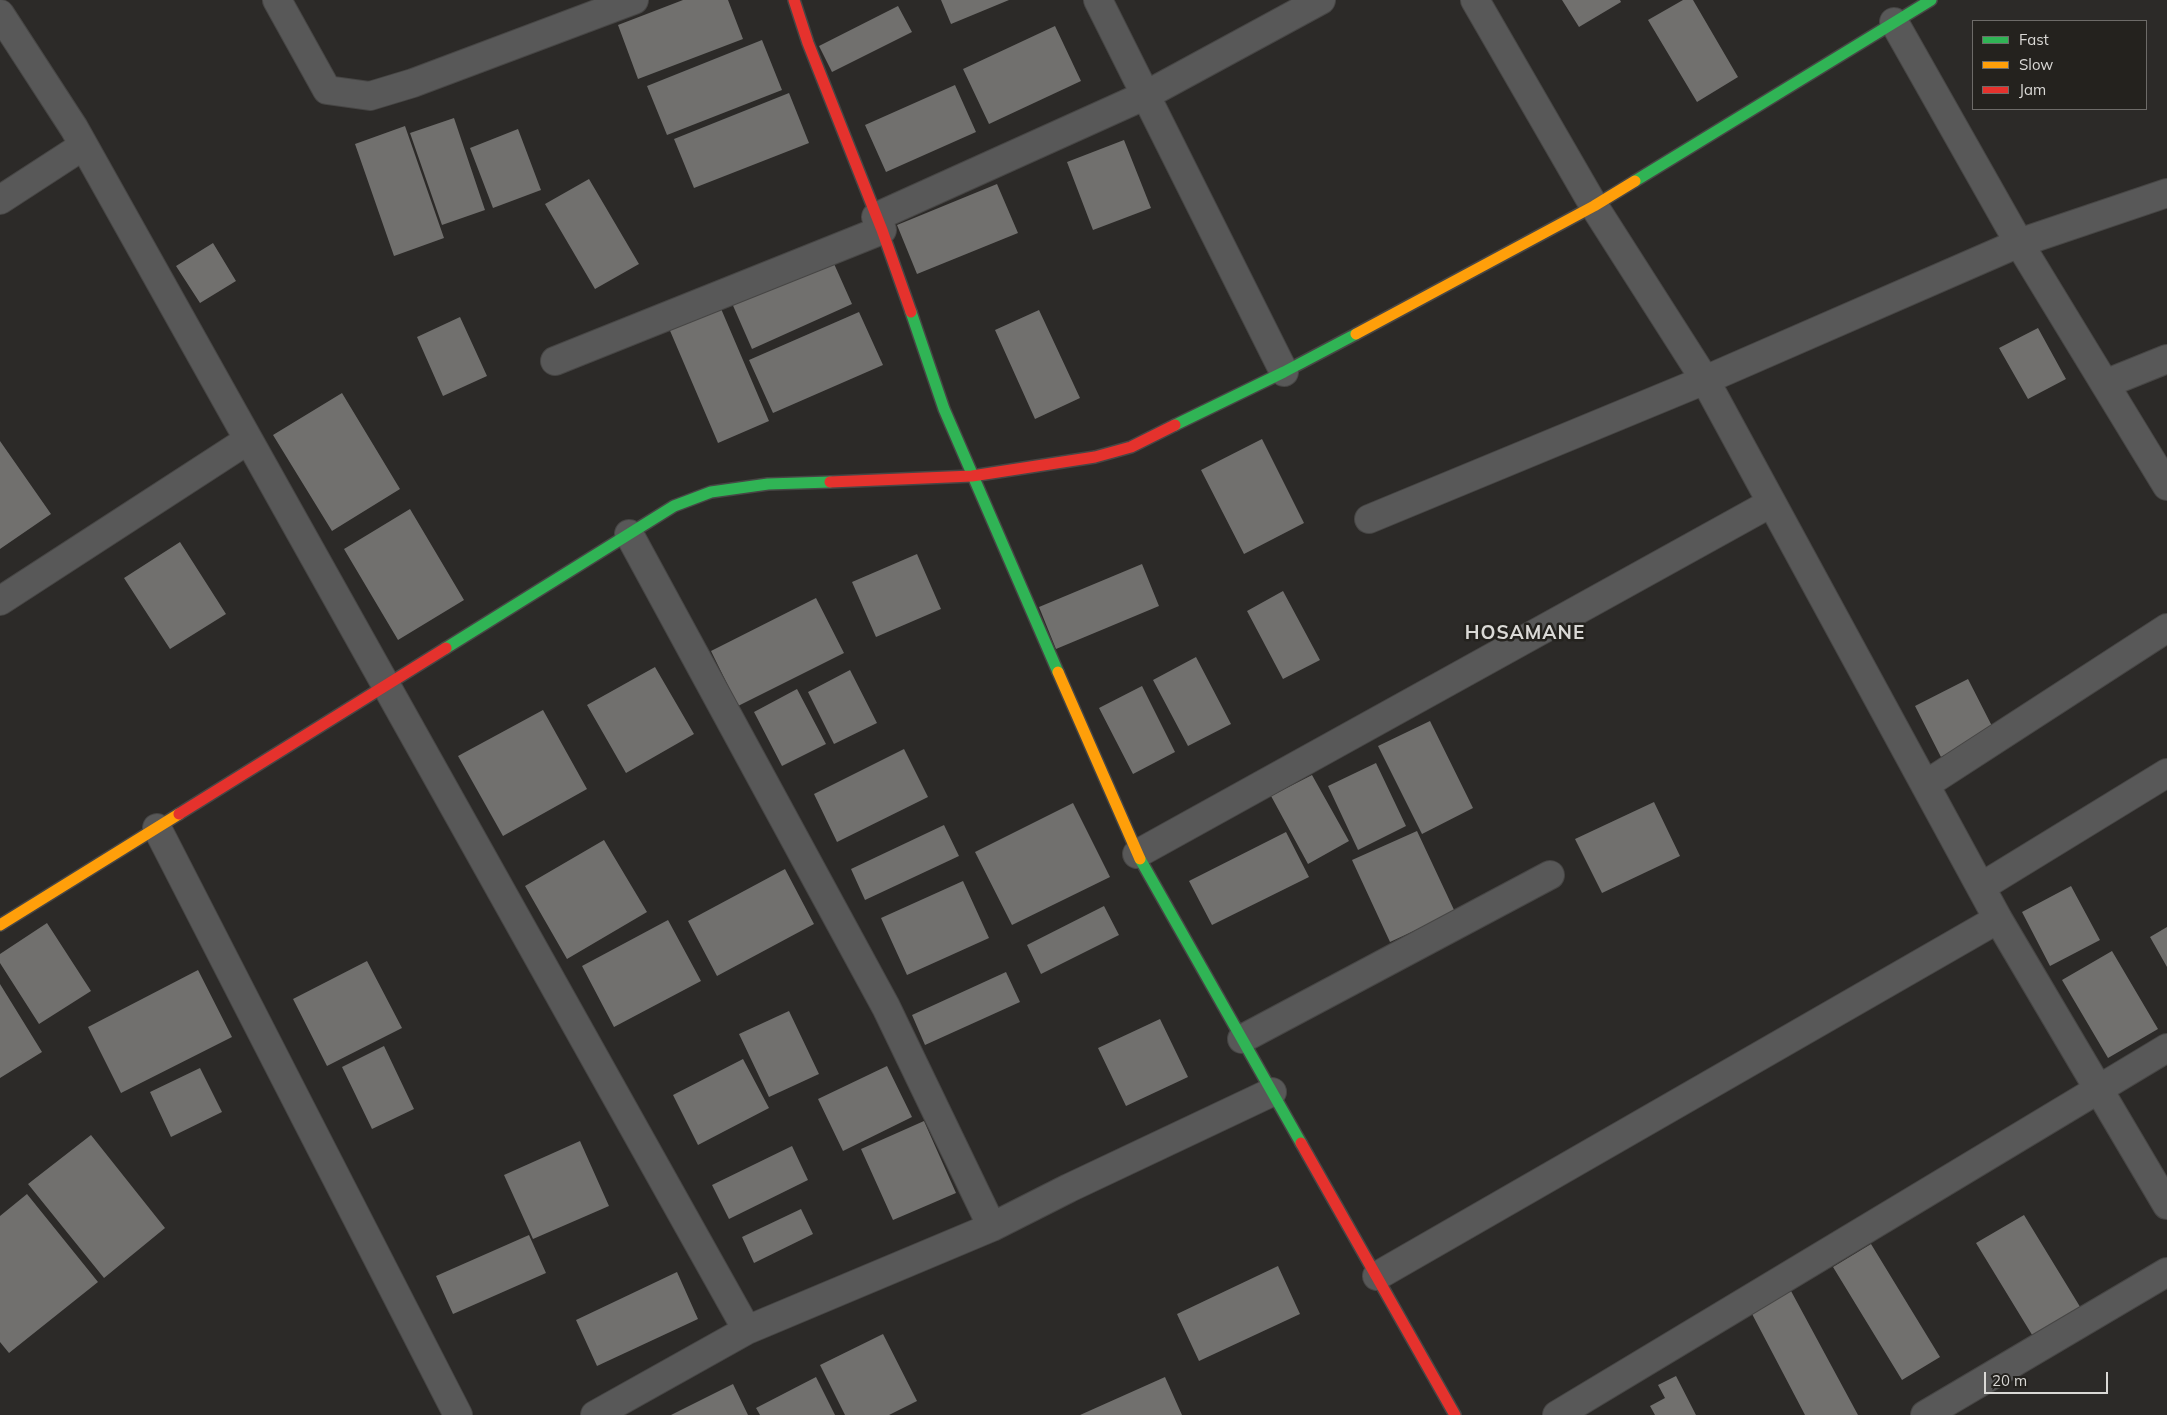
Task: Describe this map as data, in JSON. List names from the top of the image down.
{
  "districts": ["HOSAMANE"],
  "legend": ["Fast", "Slow", "Jam"],
  "scale_bar": "20 m"
}
